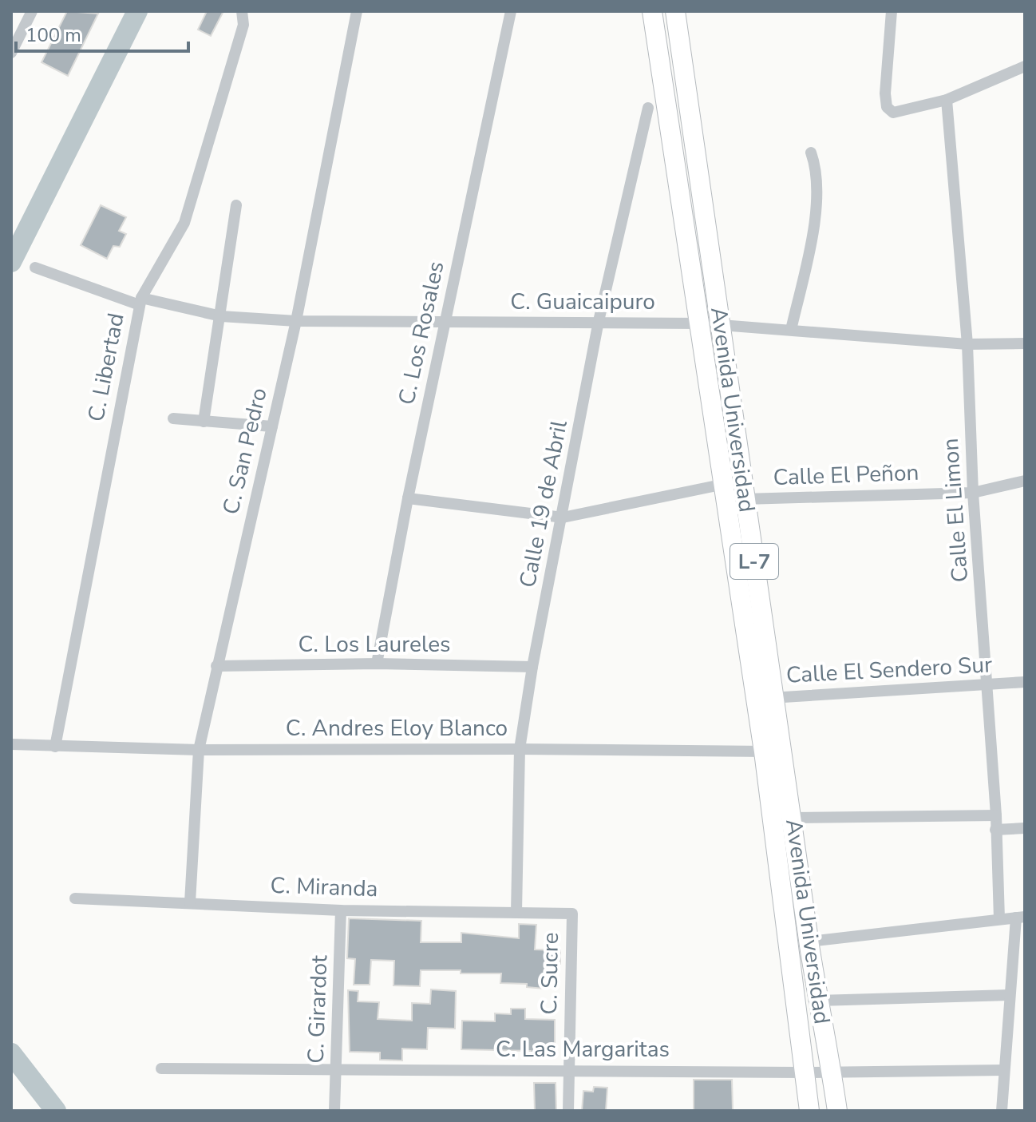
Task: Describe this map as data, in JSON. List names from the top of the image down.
{
  "streets": {
    "main road": ["Avenida Universidad", "L-7"],
    "street": [
      "C. Guaicaipuro",
      "C. Los Rosales",
      "C. Libertad",
      "C. San Pedro",
      "Calle El Peñon",
      "Calle 19 de Abril",
      "Calle El Limon",
      "C. Los Laureles",
      "Calle El Sendero Sur",
      "C. Andres Eloy Blanco",
      "C. Miranda",
      "C. Sucre",
      "C. Girardot",
      "C. Las Margaritas"
    ]
  },
  "crossings": [
    ["C. Guaicaipuro", "C. Los Rosales"],
    ["C. Guaicaipuro", "C. Libertad"],
    ["C. Guaicaipuro", "Avenida Universidad"],
    ["C. Guaicaipuro", "C. San Pedro"],
    ["C. Guaicaipuro", "Calle 19 de Abril"],
    ["C. Guaicaipuro", "Calle El Limon"],
    ["C. Los Rosales", "C. Los Laureles"],
    ["C. Libertad", "C. Andres Eloy Blanco"],
    ["Avenida Universidad", "Calle El Peñon"],
    ["Avenida Universidad", "Calle El Sendero Sur"],
    ["Avenida Universidad", "C. Andres Eloy Blanco"],
    ["Avenida Universidad", "C. Las Margaritas"],
    ["C. San Pedro", "C. Los Laureles"],
    ["C. San Pedro", "C. Andres Eloy Blanco"],
    ["C. San Pedro", "C. Miranda"],
    ["Calle El Peñon", "Calle El Limon"],
    ["Calle 19 de Abril", "C. Los Laureles"],
    ["Calle 19 de Abril", "C. Andres Eloy Blanco"],
    ["Calle 19 de Abril", "C. Miranda"],
    ["Calle El Limon", "Calle El Sendero Sur"],
    ["C. Miranda", "C. Sucre"],
    ["C. Miranda", "C. Girardot"],
    ["C. Sucre", "C. Las Margaritas"],
    ["C. Girardot", "C. Las Margaritas"]
  ],
  "scale_bar": "100 m"
}
